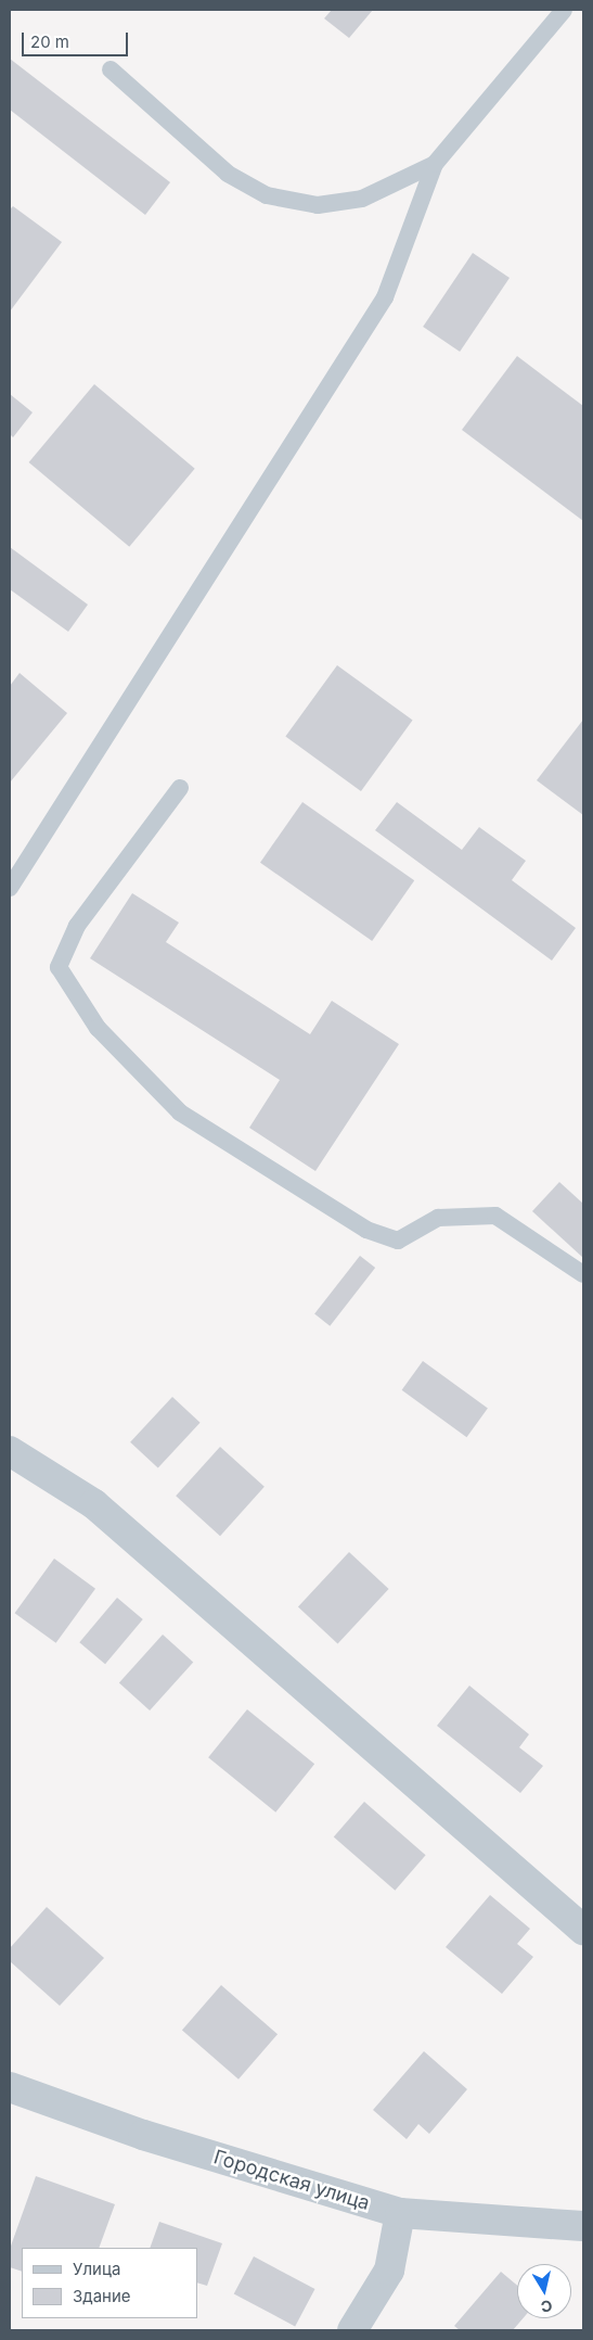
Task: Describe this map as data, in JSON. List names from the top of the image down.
{
  "streets": {
    "street": ["Городская улица"]
  },
  "legend": ["Улица", "Здание"],
  "scale_bar": "20 m",
  "north": "bottom"
}
